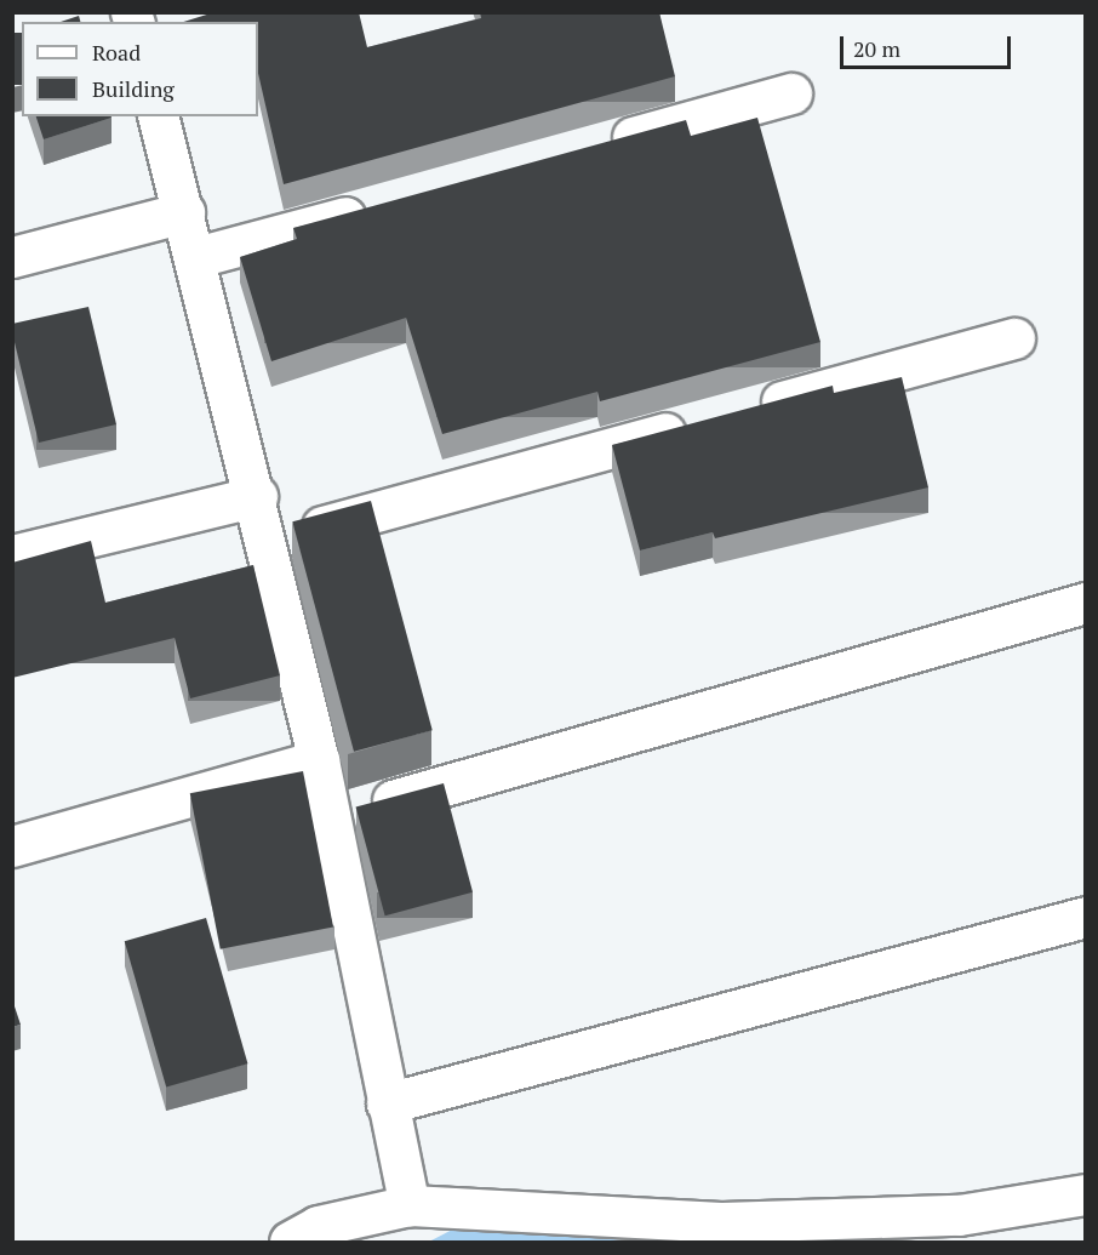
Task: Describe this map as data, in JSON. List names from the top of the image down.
{
  "legend": ["Road", "Building"],
  "scale_bar": "20 m"
}
